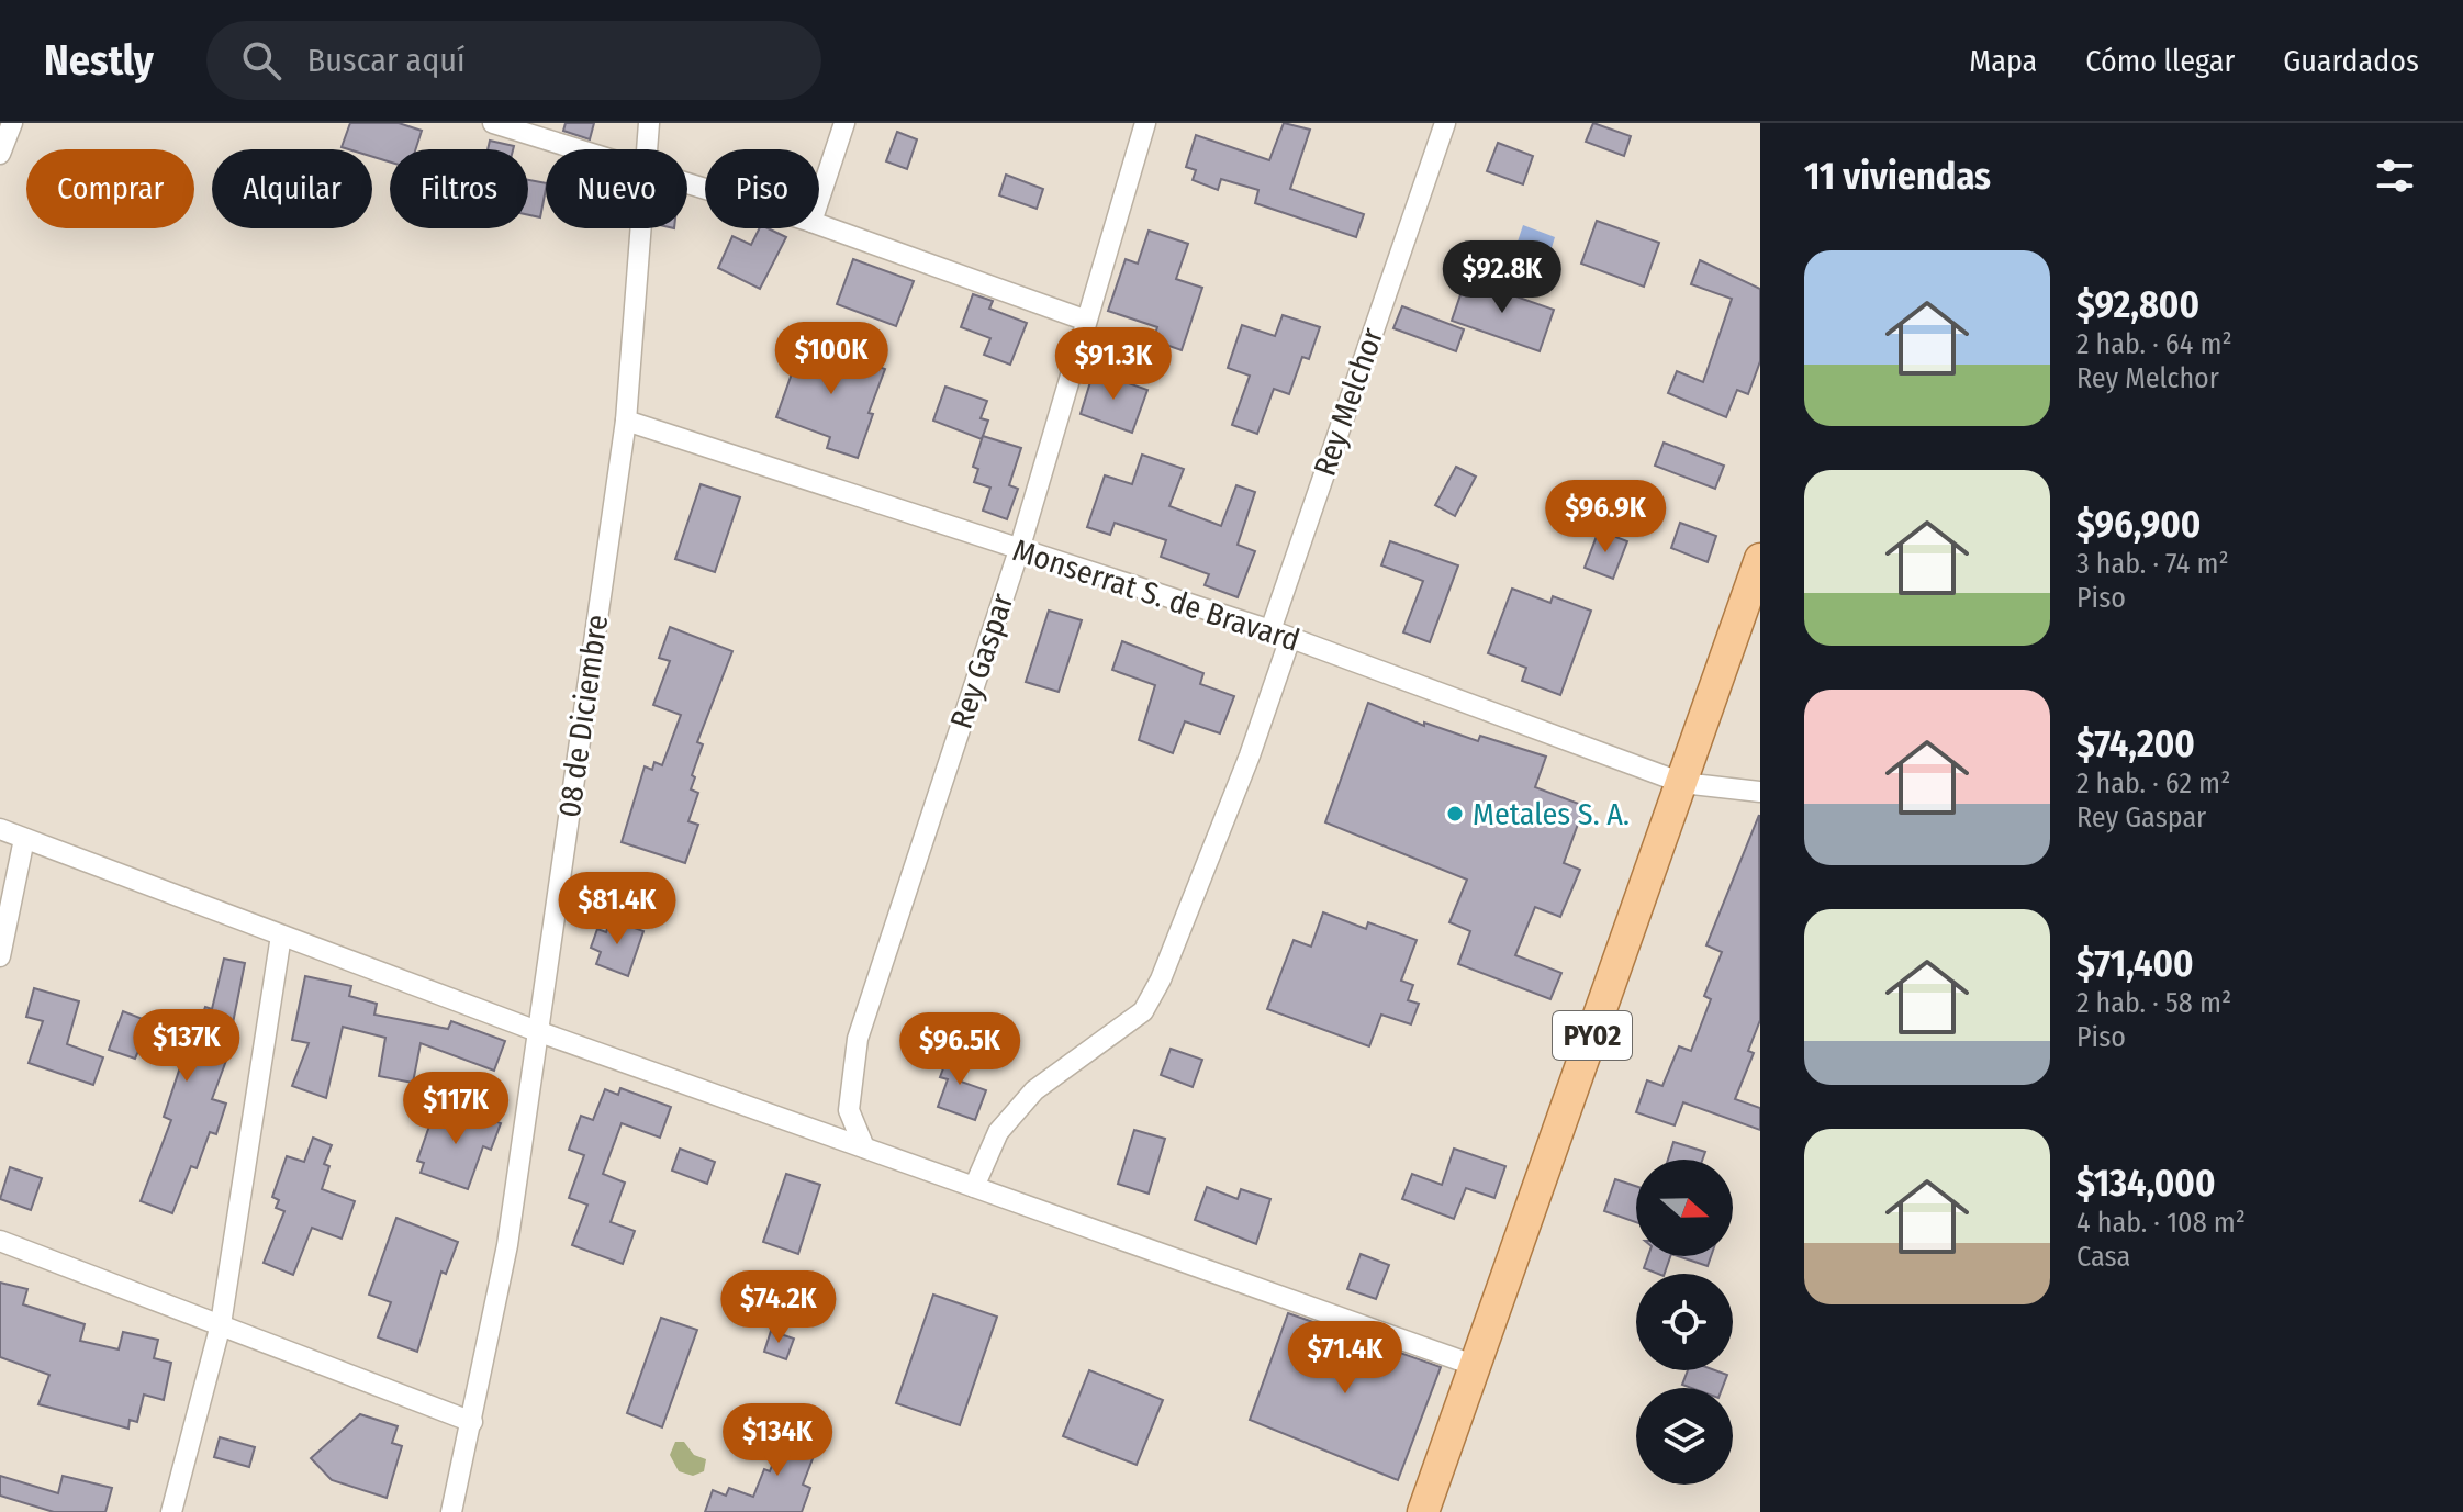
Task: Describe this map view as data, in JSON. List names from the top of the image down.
{
  "streets": {
    "main road": ["PY02"],
    "street": [
      "Rey Melchor",
      "Monserrat S. de Bravard",
      "Rey Gaspar",
      "08 de Diciembre"
    ]
  },
  "crossings": [
    ["Rey Melchor", "Monserrat S. de Bravard"],
    ["Monserrat S. de Bravard", "Rey Gaspar"],
    ["Monserrat S. de Bravard", "08 de Diciembre"],
    ["Monserrat S. de Bravard", "PY02"]
  ],
  "places": ["Metales S. A."],
  "north": "right",
  "page": {
    "header": "Nestly",
    "search": "Buscar aquí",
    "nav": ["Mapa", "Cómo llegar", "Guardados"],
    "heading": "11 viviendas",
    "chip": [
      "Comprar",
      "Alquilar",
      "Filtros",
      "Nuevo",
      "Piso"
    ],
    "list": [
      {
        "name": "$92,800",
        "note": "2 hab. · 64 m² · Rey Melchor"
      },
      {
        "name": "$96,900",
        "note": "3 hab. · 74 m² · Piso"
      },
      {
        "name": "$74,200",
        "note": "2 hab. · 62 m² · Rey Gaspar"
      },
      {
        "name": "$71,400",
        "note": "2 hab. · 58 m² · Piso"
      },
      {
        "name": "$134,000",
        "note": "4 hab. · 108 m² · Casa"
      }
    ],
    "price": [
      "$92.8K",
      "$100K",
      "$91.3K",
      "$96.9K",
      "$81.4K",
      "$137K",
      "$96.5K",
      "$117K",
      "$74.2K",
      "$71.4K",
      "$134K"
    ]
  }
}
